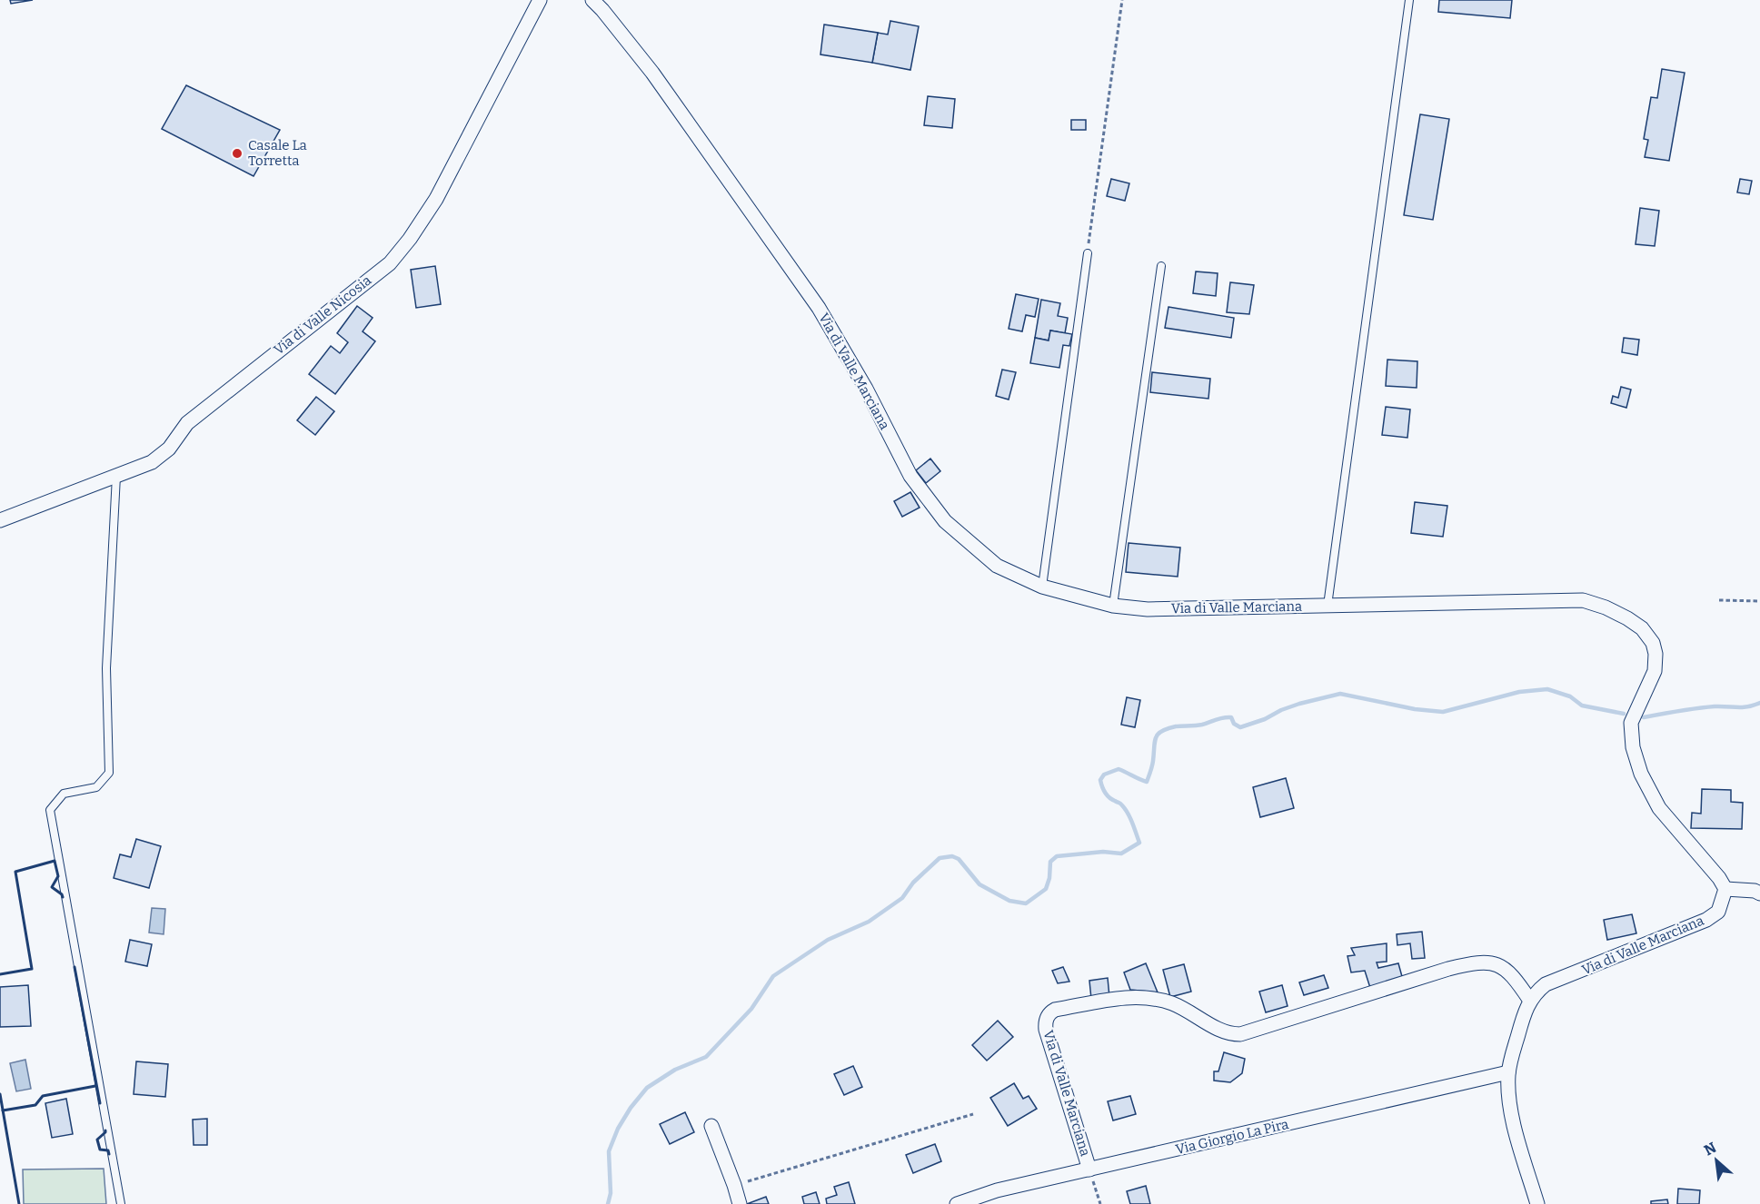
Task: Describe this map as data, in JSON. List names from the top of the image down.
{
  "streets": {
    "street": ["Via di Valle Nicosia", "Via di Valle Marciana", "Via Giorgio La Pira"]
  },
  "crossings": [
    ["Via di Valle Marciana", "Via Giorgio La Pira"]
  ],
  "places": ["Casale La Torretta"],
  "north": "top left"
}
